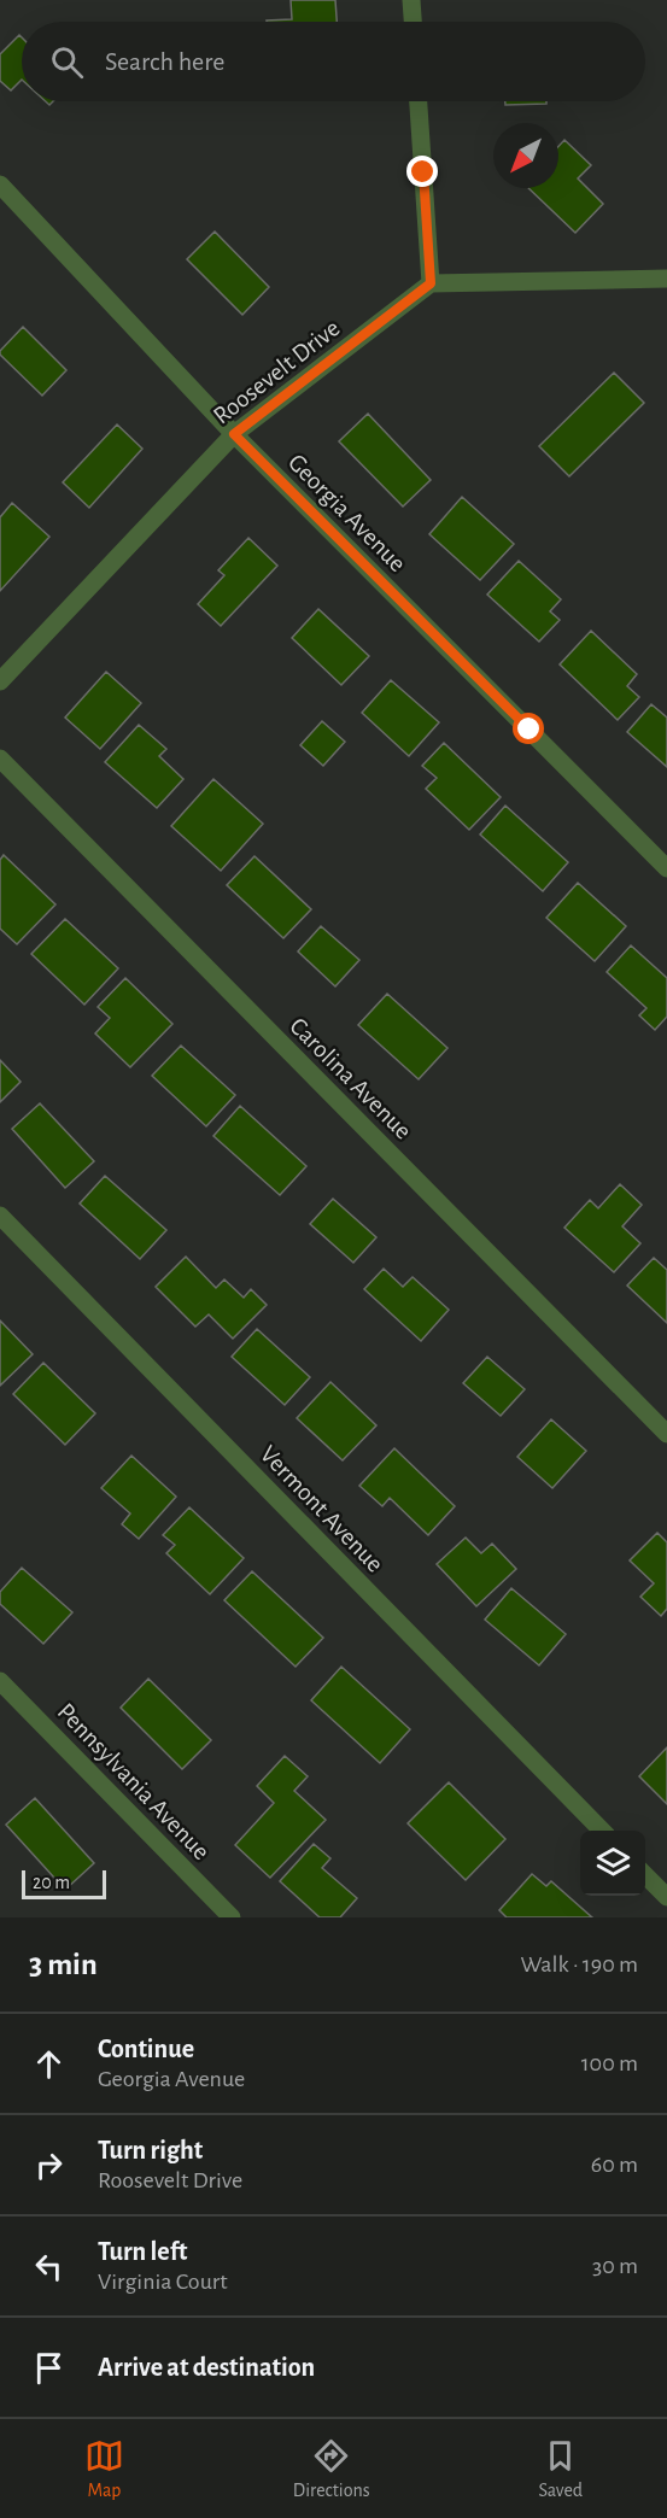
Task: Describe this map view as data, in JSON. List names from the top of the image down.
{
  "streets": {
    "street": [
      "Roosevelt Drive",
      "Georgia Avenue",
      "Carolina Avenue",
      "Vermont Avenue",
      "Pennsylvania Avenue"
    ]
  },
  "crossings": [
    ["Roosevelt Drive", "Georgia Avenue"]
  ],
  "scale_bar": "20 m",
  "north": "bottom left",
  "page": {
    "search": "Search here",
    "scale": "20 m",
    "heading": ["3 min", "Walk · 190 m"],
    "list": [
      ["Continue", "Georgia Avenue", "100 m"],
      ["Turn right", "Roosevelt Drive", "60 m"],
      ["Turn left", "Virginia Court", "30 m"],
      "Arrive at destination"
    ],
    "nav": ["Map", "Directions", "Saved"]
  }
}
